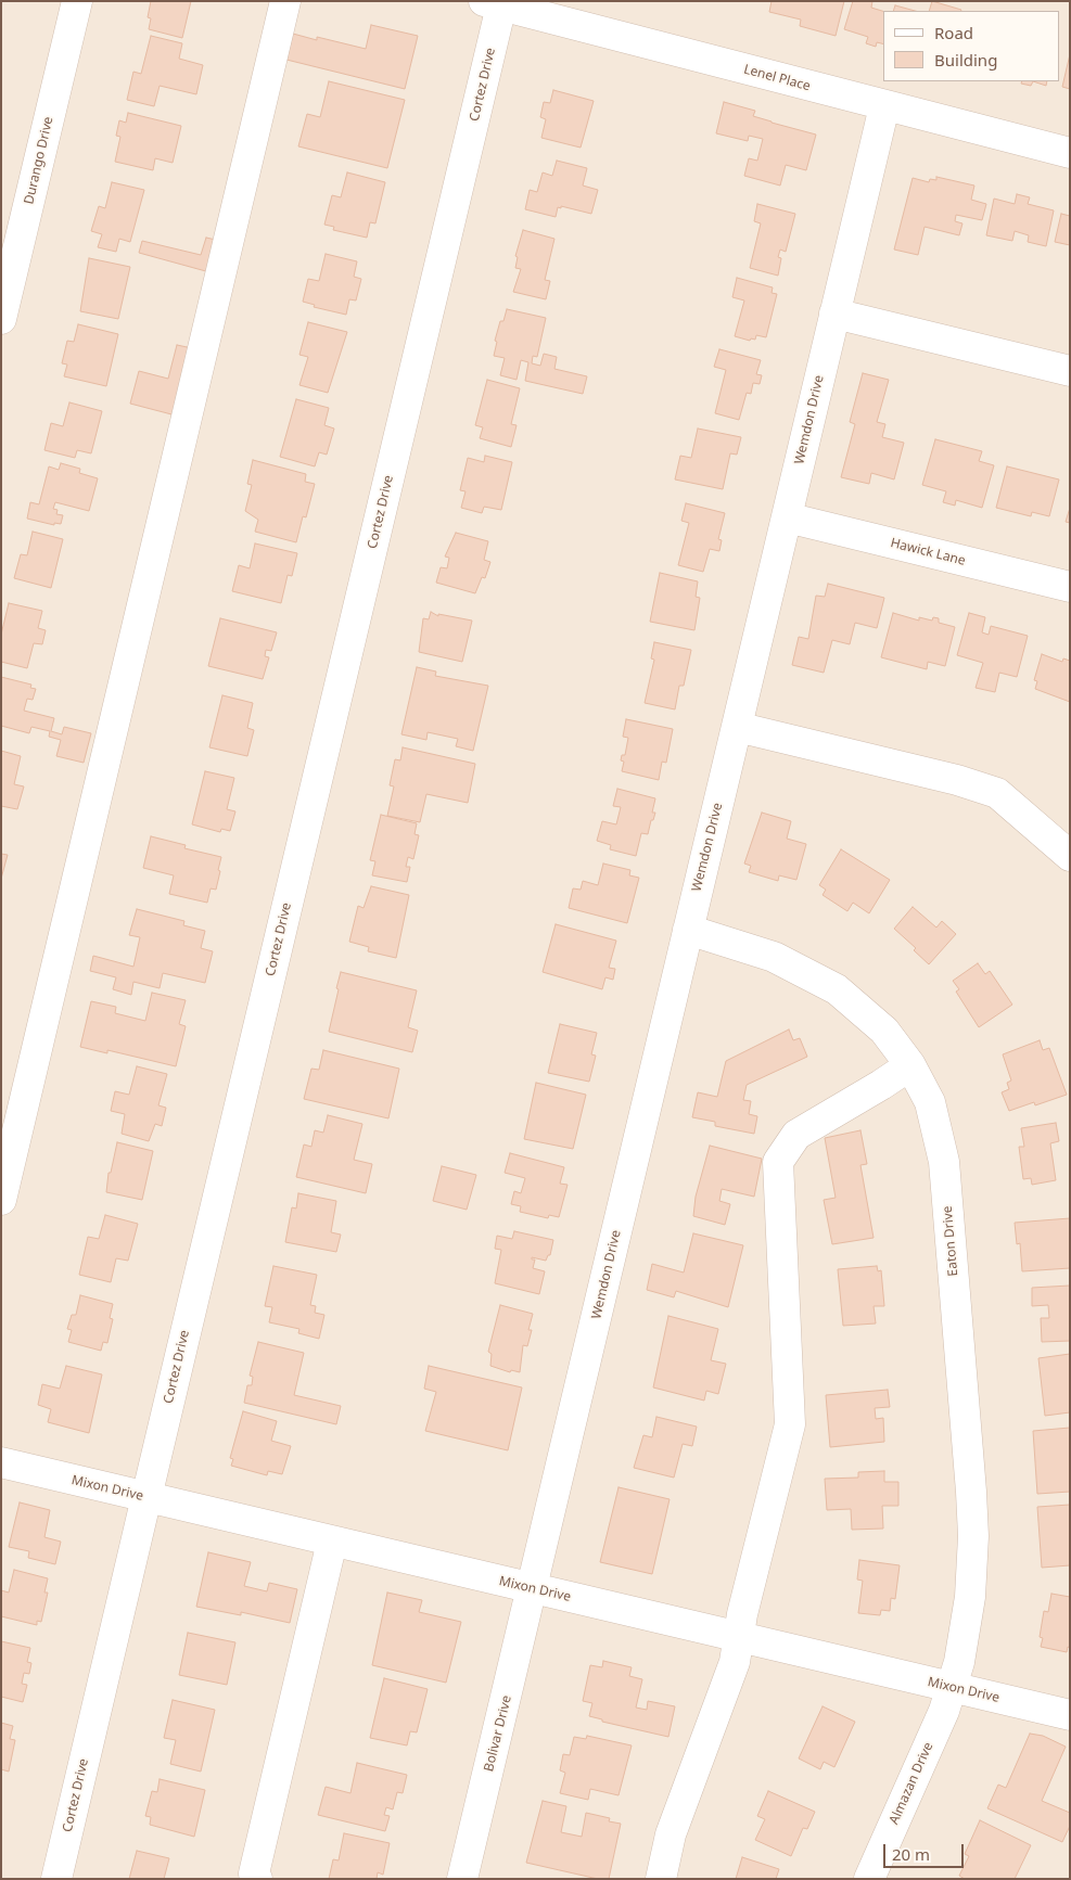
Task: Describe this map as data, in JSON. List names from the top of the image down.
{
  "streets": {
    "street": [
      "Lenel Place",
      "Cortez Drive",
      "Durango Drive",
      "Wemdon Drive",
      "Hawick Lane",
      "Eaton Drive",
      "Mixon Drive",
      "Bolivar Drive",
      "Almazan Drive"
    ]
  },
  "crossings": [
    ["Lenel Place", "Cortez Drive"],
    ["Lenel Place", "Wemdon Drive"],
    ["Cortez Drive", "Mixon Drive"],
    ["Wemdon Drive", "Hawick Lane"],
    ["Wemdon Drive", "Eaton Drive"],
    ["Wemdon Drive", "Mixon Drive"],
    ["Wemdon Drive", "Bolivar Drive"],
    ["Eaton Drive", "Mixon Drive"],
    ["Eaton Drive", "Almazan Drive"],
    ["Mixon Drive", "Bolivar Drive"],
    ["Mixon Drive", "Almazan Drive"]
  ],
  "legend": ["Road", "Building"],
  "scale_bar": "20 m"
}
